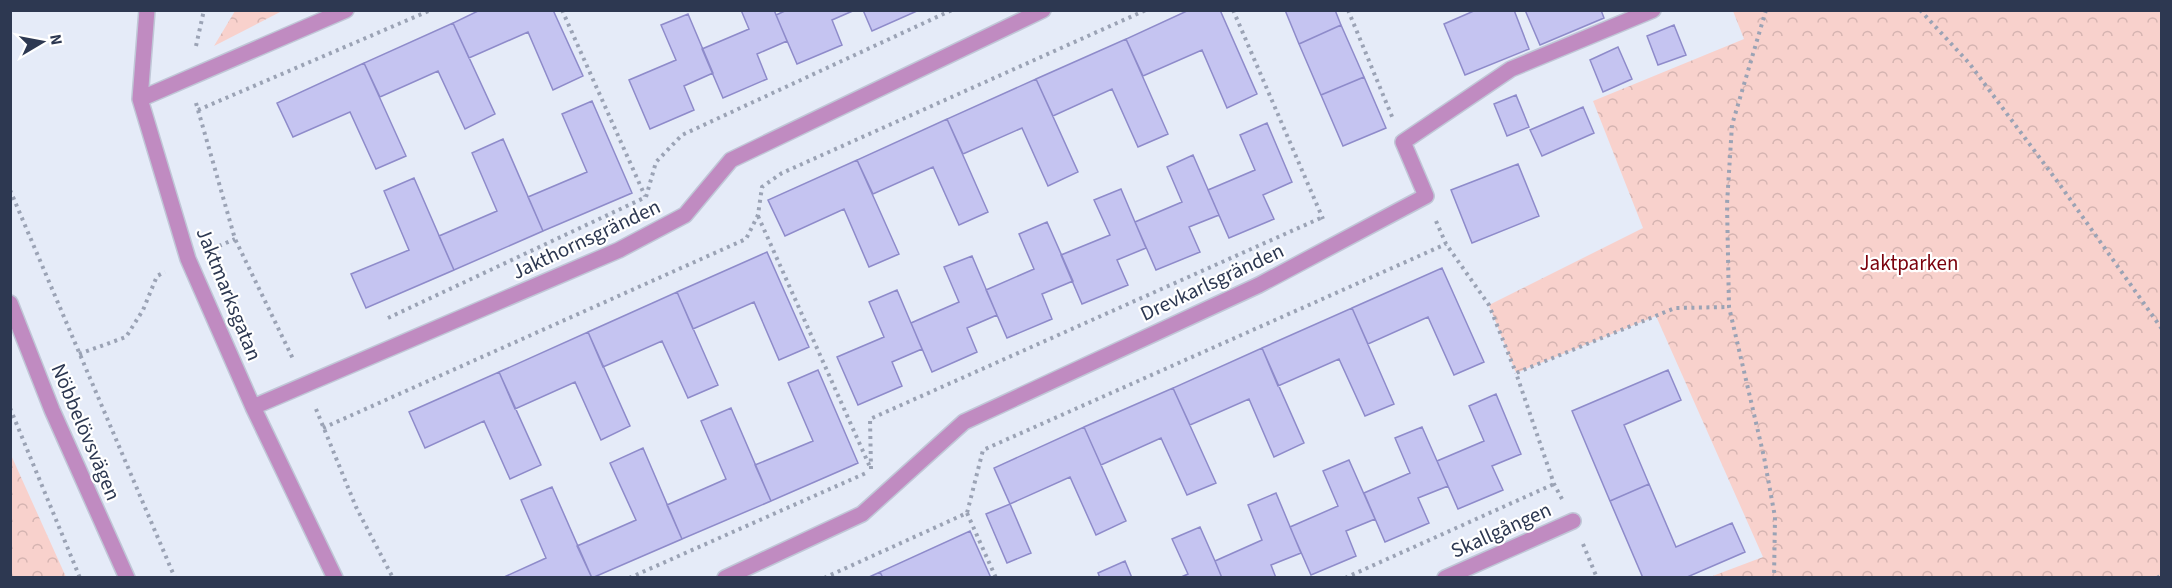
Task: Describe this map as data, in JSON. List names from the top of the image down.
{
  "streets": {
    "street": [
      "Jakthornsgränden",
      "Drevkarlsgränden",
      "Jaktmarksgatan",
      "Nöbbelövsvägen",
      "Skallgången"
    ]
  },
  "crossings": [
    ["Jakthornsgränden", "Jaktmarksgatan"]
  ],
  "parks": ["Jaktparken"],
  "north": "right"
}
